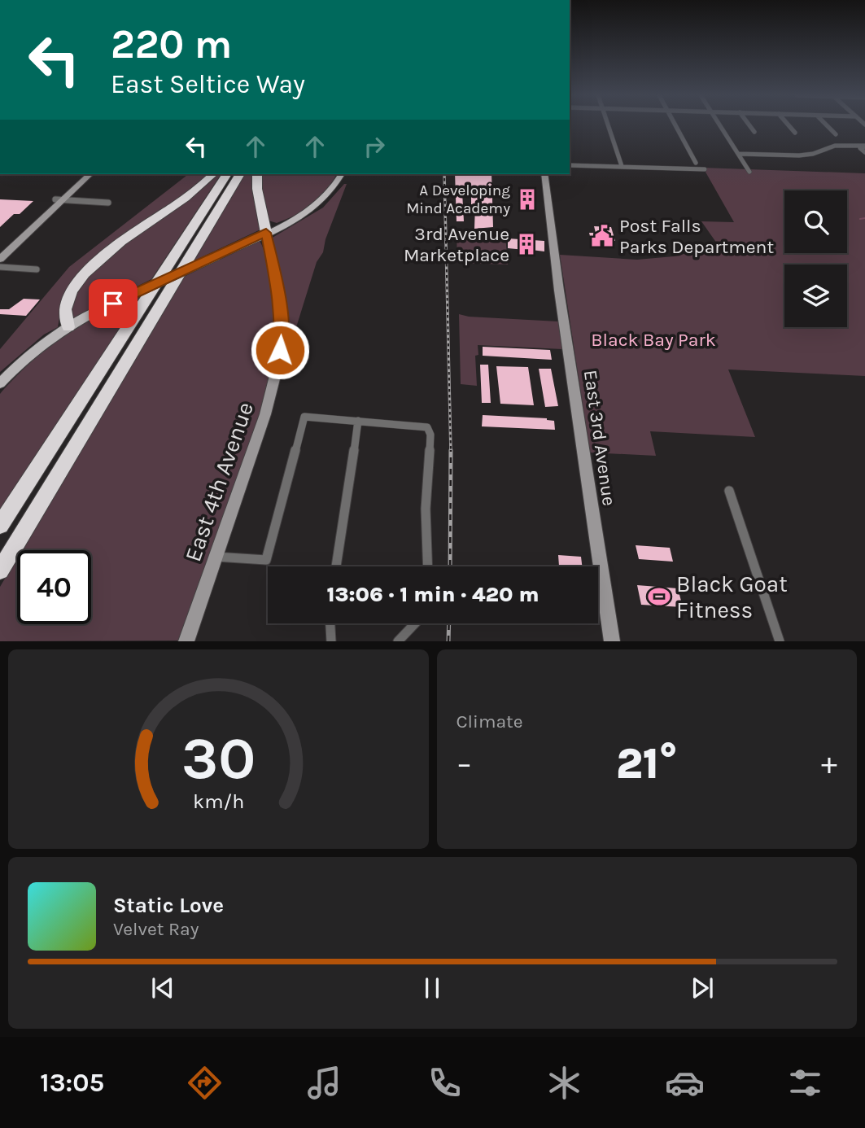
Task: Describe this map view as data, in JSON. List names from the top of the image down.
{
  "streets": {
    "street": ["East 3rd Avenue", "East 4th Avenue"]
  },
  "parks": ["Black Bay Park"],
  "places": {
    "building": ["A Developing Mind Academy", "3rd Avenue Marketplace"],
    "public building": ["Post Falls Parks Department"],
    "sports": ["Black Goat Fitness"]
  },
  "page": {
    "turn": ["220 m", "East Seltice Way"],
    "limit": "40",
    "trip": "13:06 · 1 min · 420 m",
    "tile": "Climate",
    "heat": ["−", "21°", "+"],
    "song": ["Static Love", "Velvet Ray"],
    "tabs": "13:05",
    "gauge": ["30", "km/h"]
  }
}
